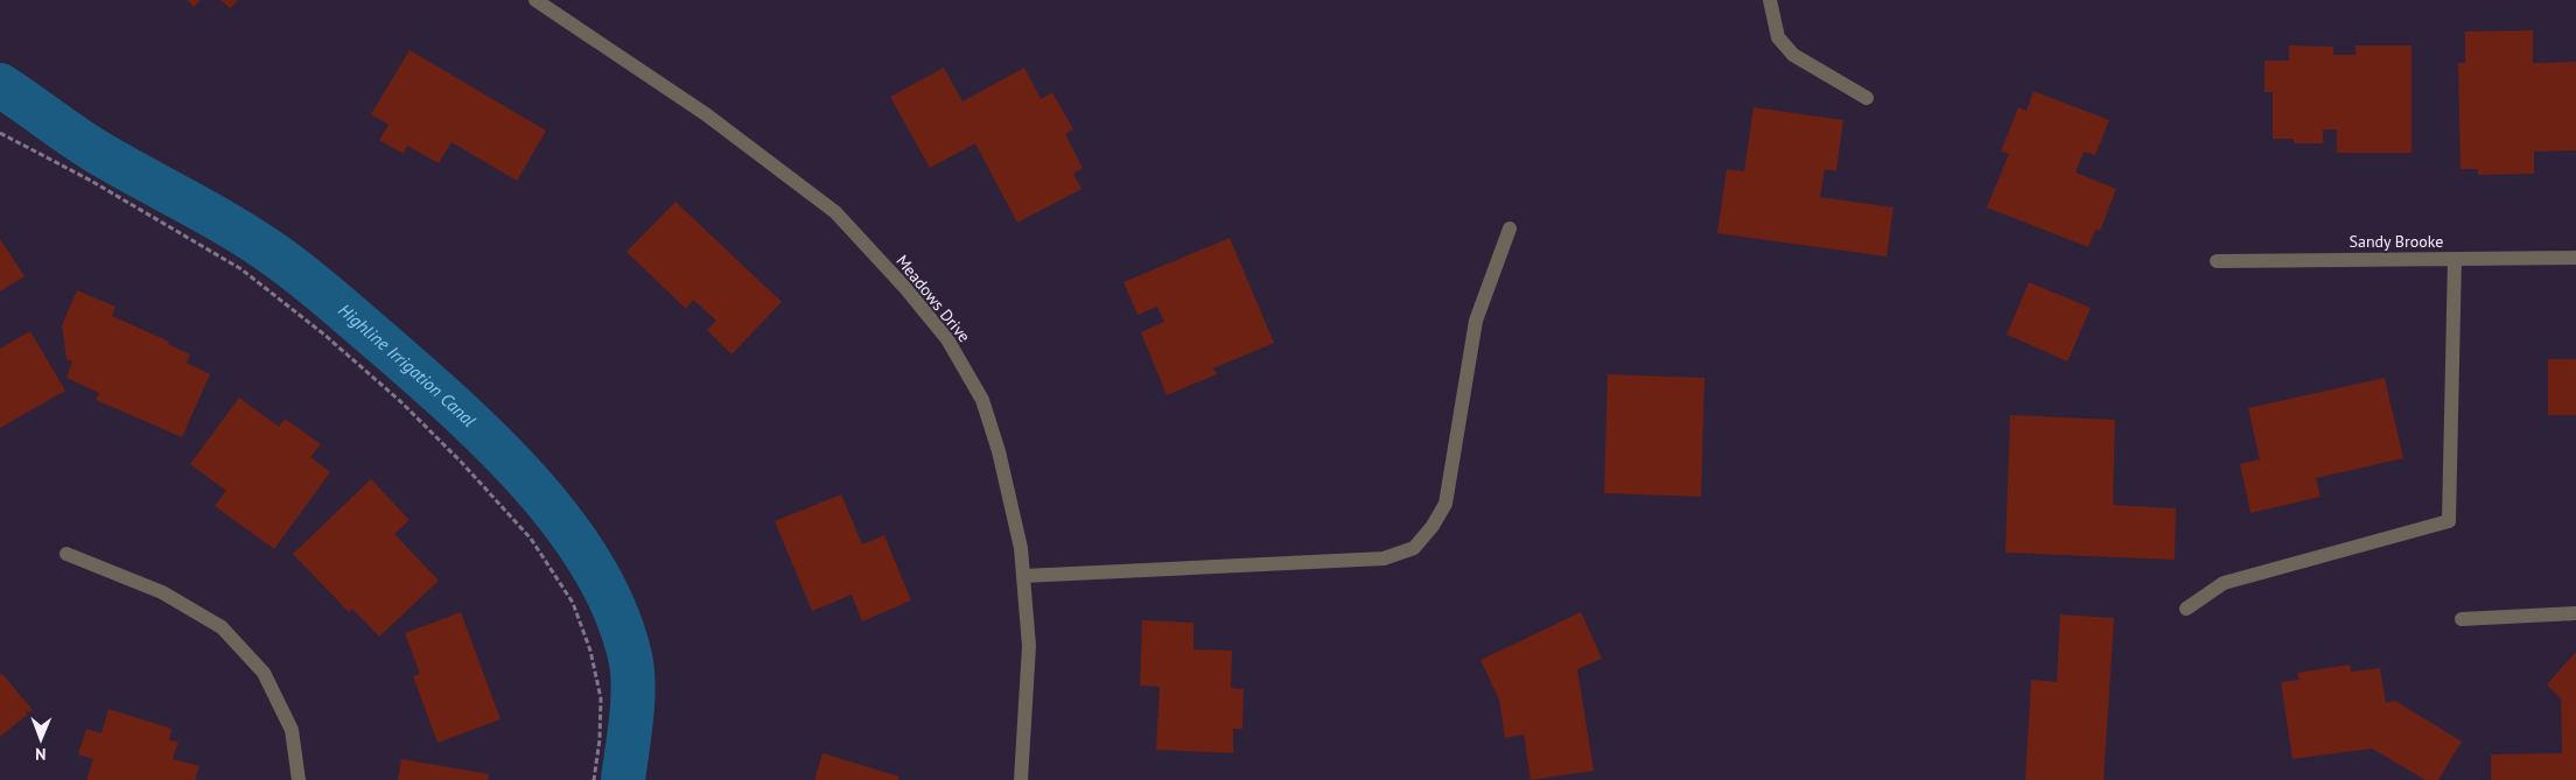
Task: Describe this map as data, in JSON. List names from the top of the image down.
{
  "streets": {
    "street": ["Sandy Brooke", "Meadows Drive"]
  },
  "water": ["Highline Irrigation Canal"],
  "north": "bottom"
}
